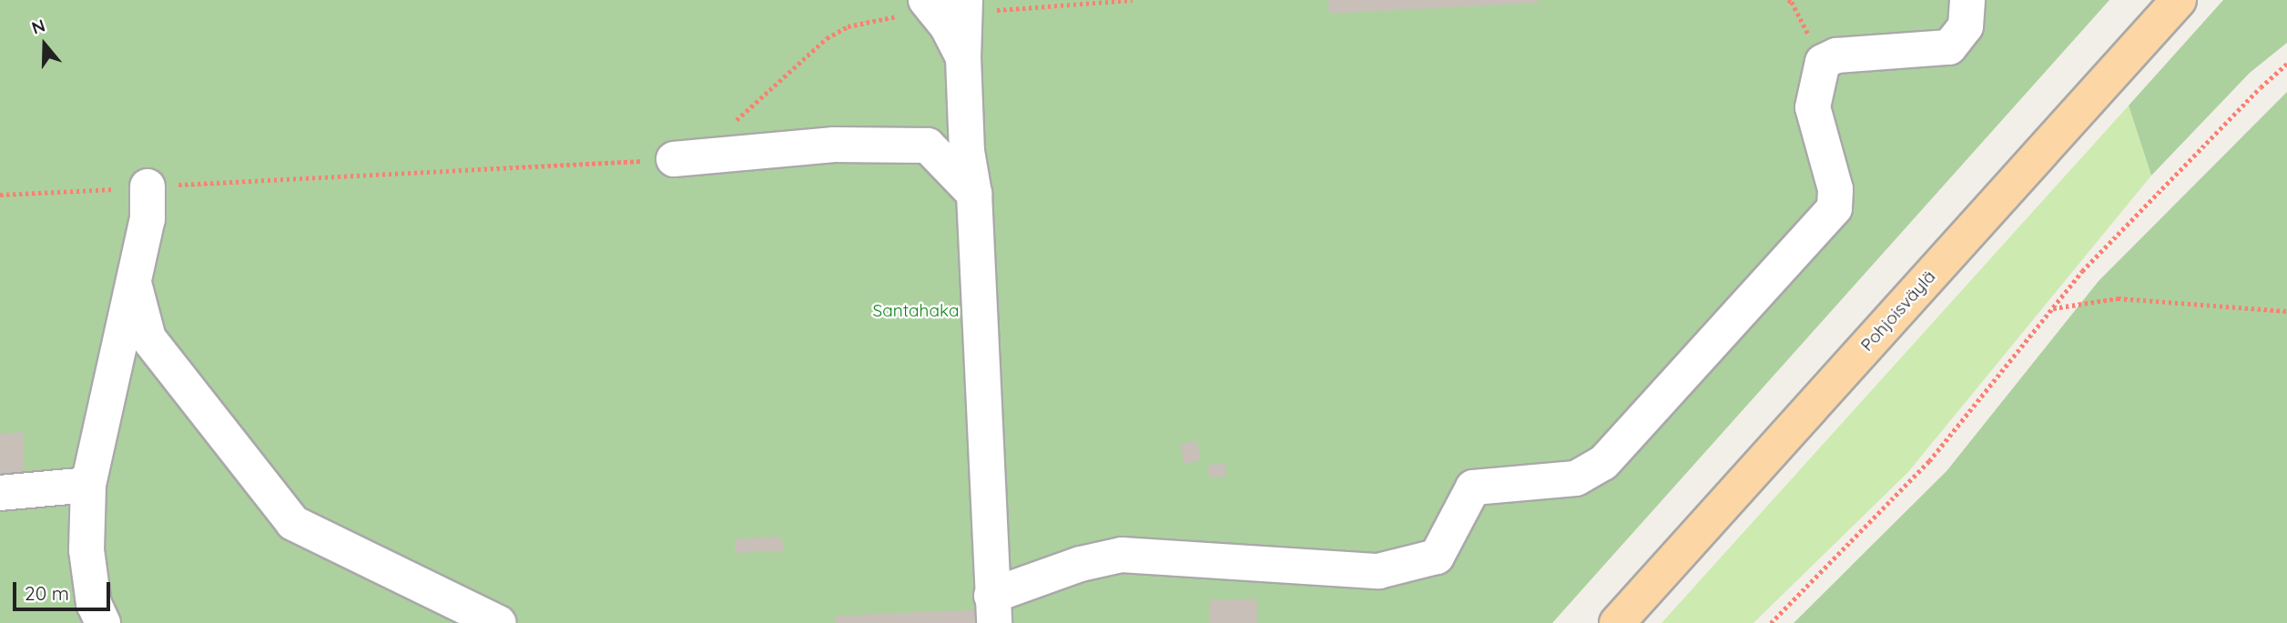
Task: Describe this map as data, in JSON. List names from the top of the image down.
{
  "streets": {
    "main road": ["Pohjoisväylä"]
  },
  "parks": ["Santahaka"],
  "scale_bar": "20 m",
  "north": "top"
}
